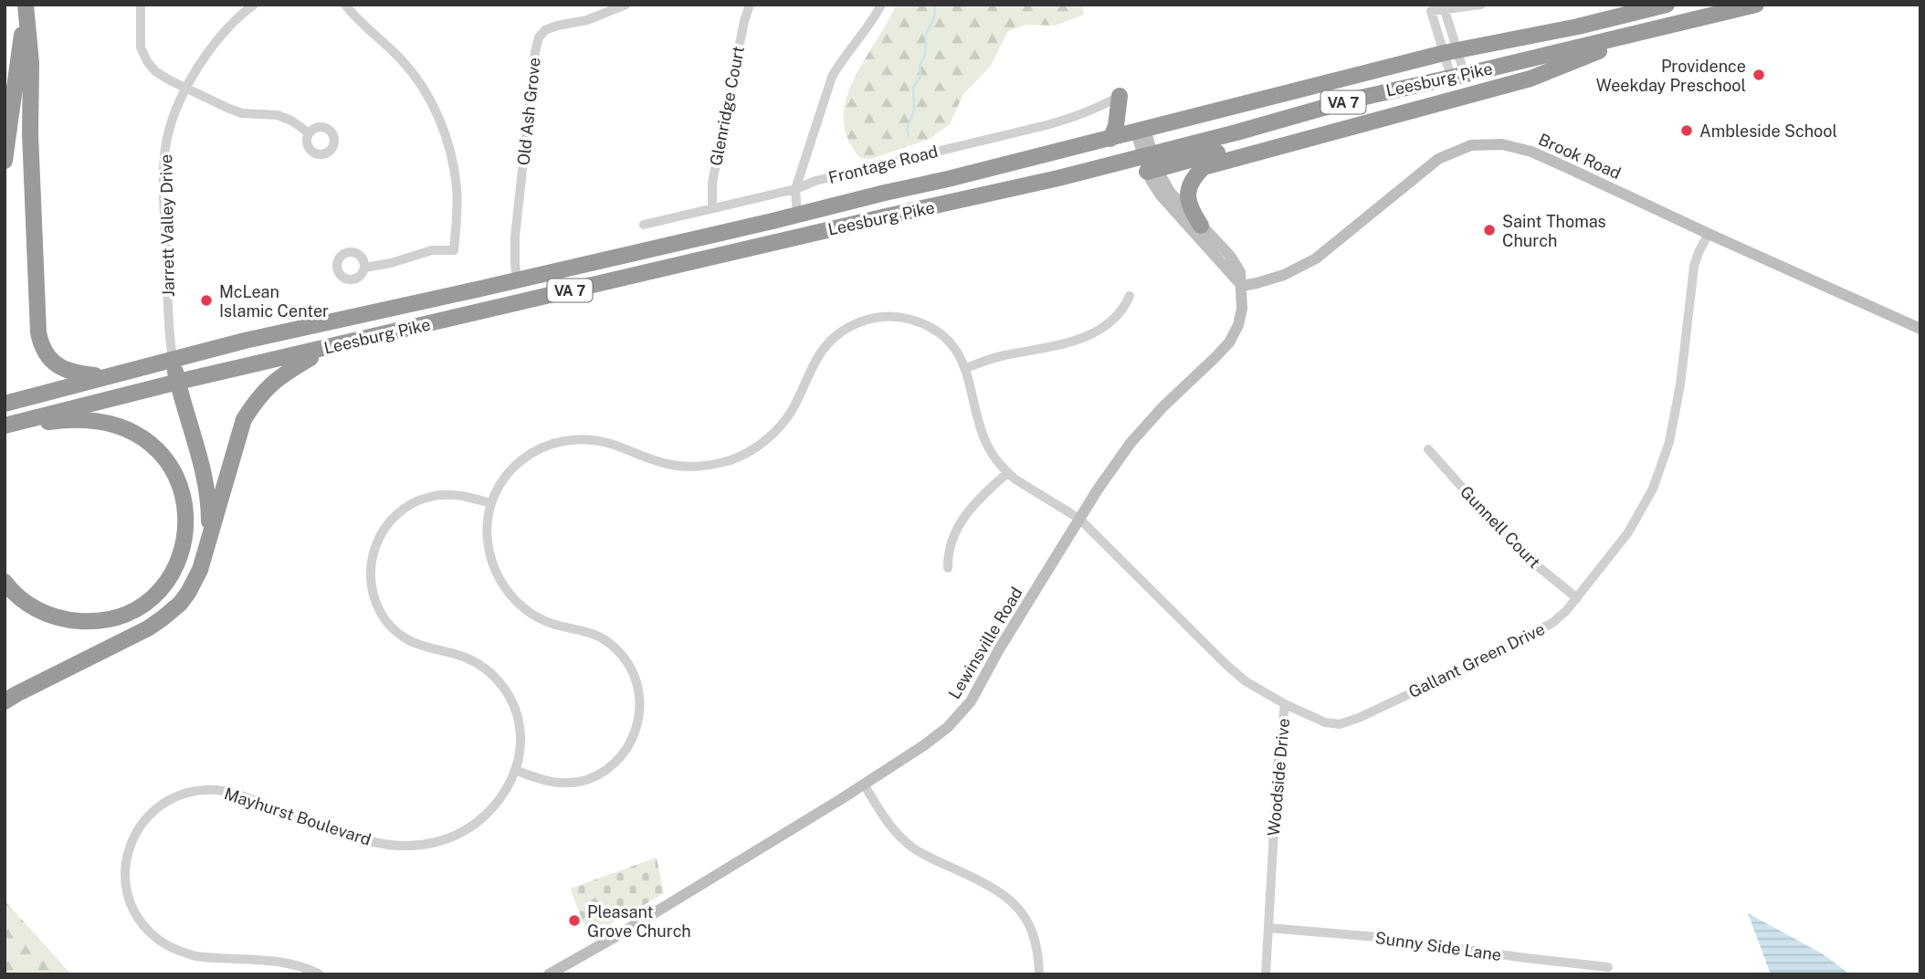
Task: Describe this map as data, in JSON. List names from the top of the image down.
{
  "streets": {
    "highway": ["Leesburg Pike", "VA 7"],
    "main road": ["Brook Road", "Lewinsville Road"],
    "street": [
      "Glenridge Court",
      "Old Ash Grove",
      "Frontage Road",
      "Jarrett Valley Drive",
      "Gunnell Court",
      "Gallant Green Drive",
      "Woodside Drive",
      "Mayhurst Boulevard",
      "Sunny Side Lane"
    ]
  },
  "crossings": [
    ["Leesburg Pike", "Old Ash Grove"],
    ["Leesburg Pike", "Jarrett Valley Drive"],
    ["Leesburg Pike", "Lewinsville Road"],
    ["Glenridge Court", "Frontage Road"],
    ["Brook Road", "Lewinsville Road"],
    ["Brook Road", "Gallant Green Drive"],
    ["Gunnell Court", "Gallant Green Drive"],
    ["Lewinsville Road", "Woodside Drive"],
    ["Gallant Green Drive", "Woodside Drive"],
    ["Woodside Drive", "Sunny Side Lane"]
  ],
  "places": [
    "Providence Weekday Preschool",
    "Ambleside School",
    "Saint Thomas Church",
    "McLean Islamic Center",
    "Pleasant Grove Church"
  ]
}
